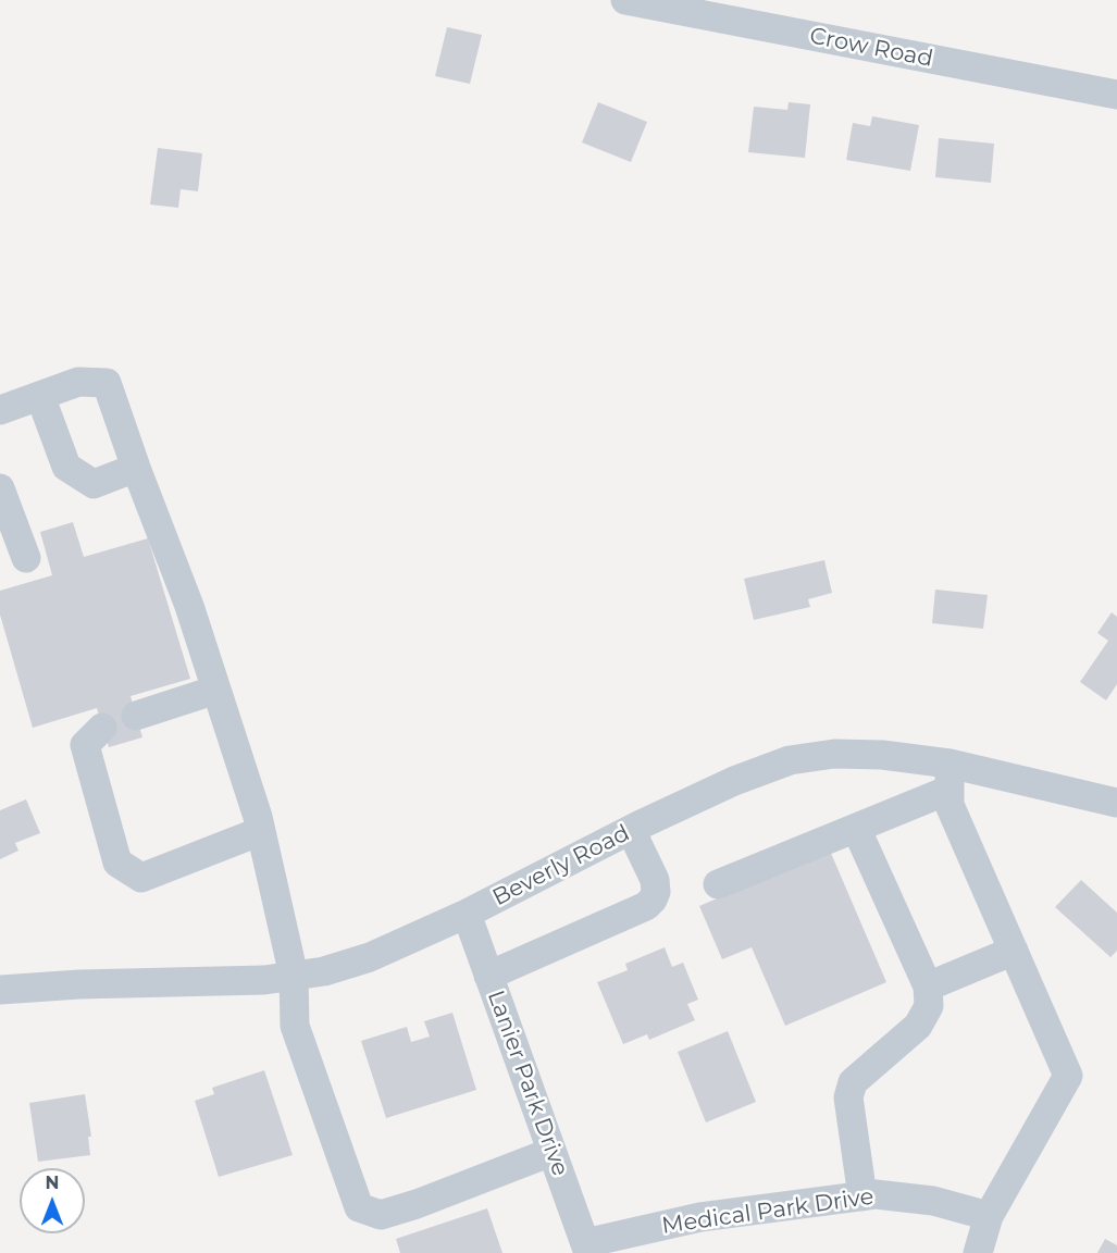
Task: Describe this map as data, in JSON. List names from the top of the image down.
{
  "streets": {
    "street": [
      "Crow Road",
      "Beverly Road",
      "Lanier Park Drive",
      "Medical Park Drive"
    ]
  },
  "crossings": [
    ["Beverly Road", "Lanier Park Drive"],
    ["Lanier Park Drive", "Medical Park Drive"]
  ],
  "north": "top"
}
